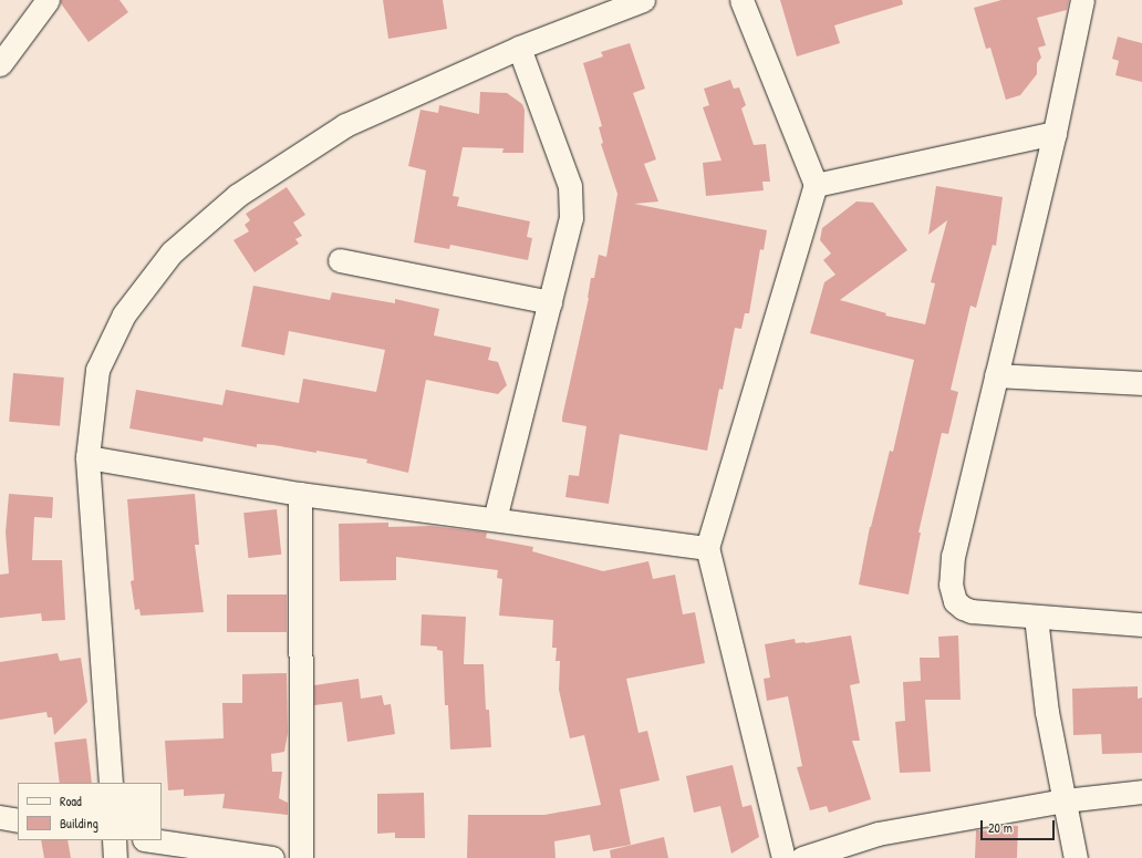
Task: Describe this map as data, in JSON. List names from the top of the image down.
{
  "legend": ["Road", "Building"],
  "scale_bar": "20 m"
}
